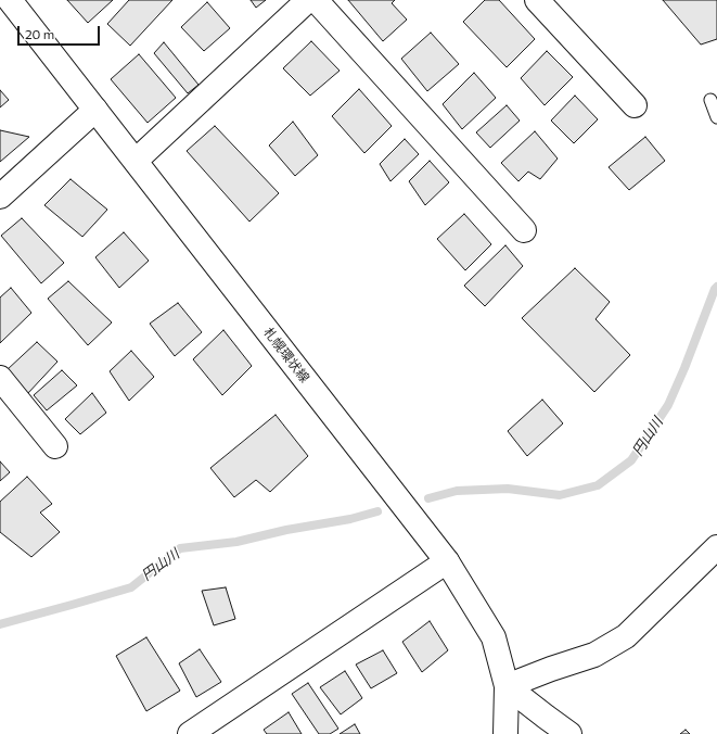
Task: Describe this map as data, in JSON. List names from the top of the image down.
{
  "streets": {
    "street": ["札幌環状線"]
  },
  "water": ["円山川"],
  "scale_bar": "20 m"
}
